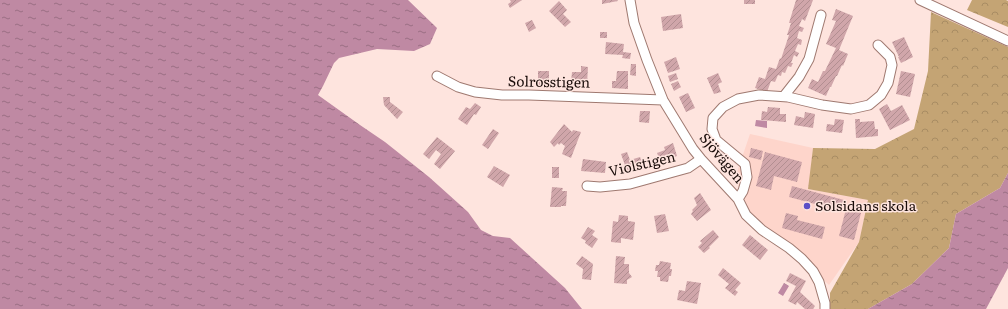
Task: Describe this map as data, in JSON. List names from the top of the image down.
{
  "streets": {
    "street": ["Solrosstigen", "Sjövägen", "Violstigen"]
  },
  "crossings": [
    ["Solrosstigen", "Sjövägen"],
    ["Sjövägen", "Violstigen"]
  ],
  "places": ["Solsidans skola"]
}
